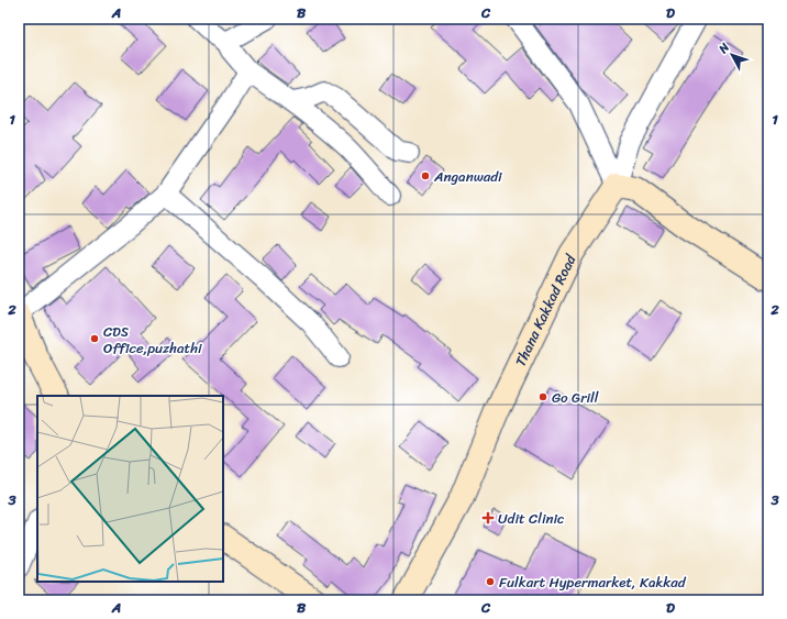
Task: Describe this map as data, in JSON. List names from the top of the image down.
{
  "streets": {
    "main road": ["Thana Kakkad Road"]
  },
  "places": {
    "other": [
      "Anganwadi",
      "CDS Office,puzhathi",
      "Go Grill",
      "Fulkart Hypermarket, Kakkad"
    ],
    "health": ["Udit Clinic"]
  },
  "north": "top left",
  "grid": {
    "columns": [
      "A",
      "B",
      "C",
      "D"
    ],
    "rows": ["1", "2", "3"]
  }
}
